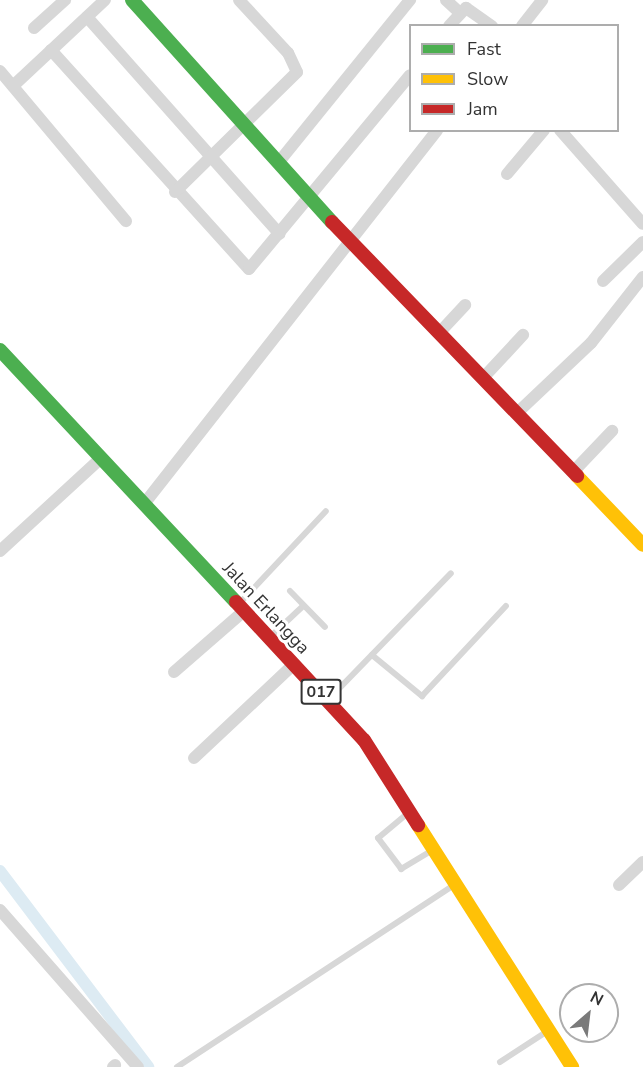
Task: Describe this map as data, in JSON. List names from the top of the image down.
{
  "streets": {
    "main road": ["Jalan Erlangga", "017"]
  },
  "legend": ["Fast", "Slow", "Jam"],
  "north": "top right"
}
